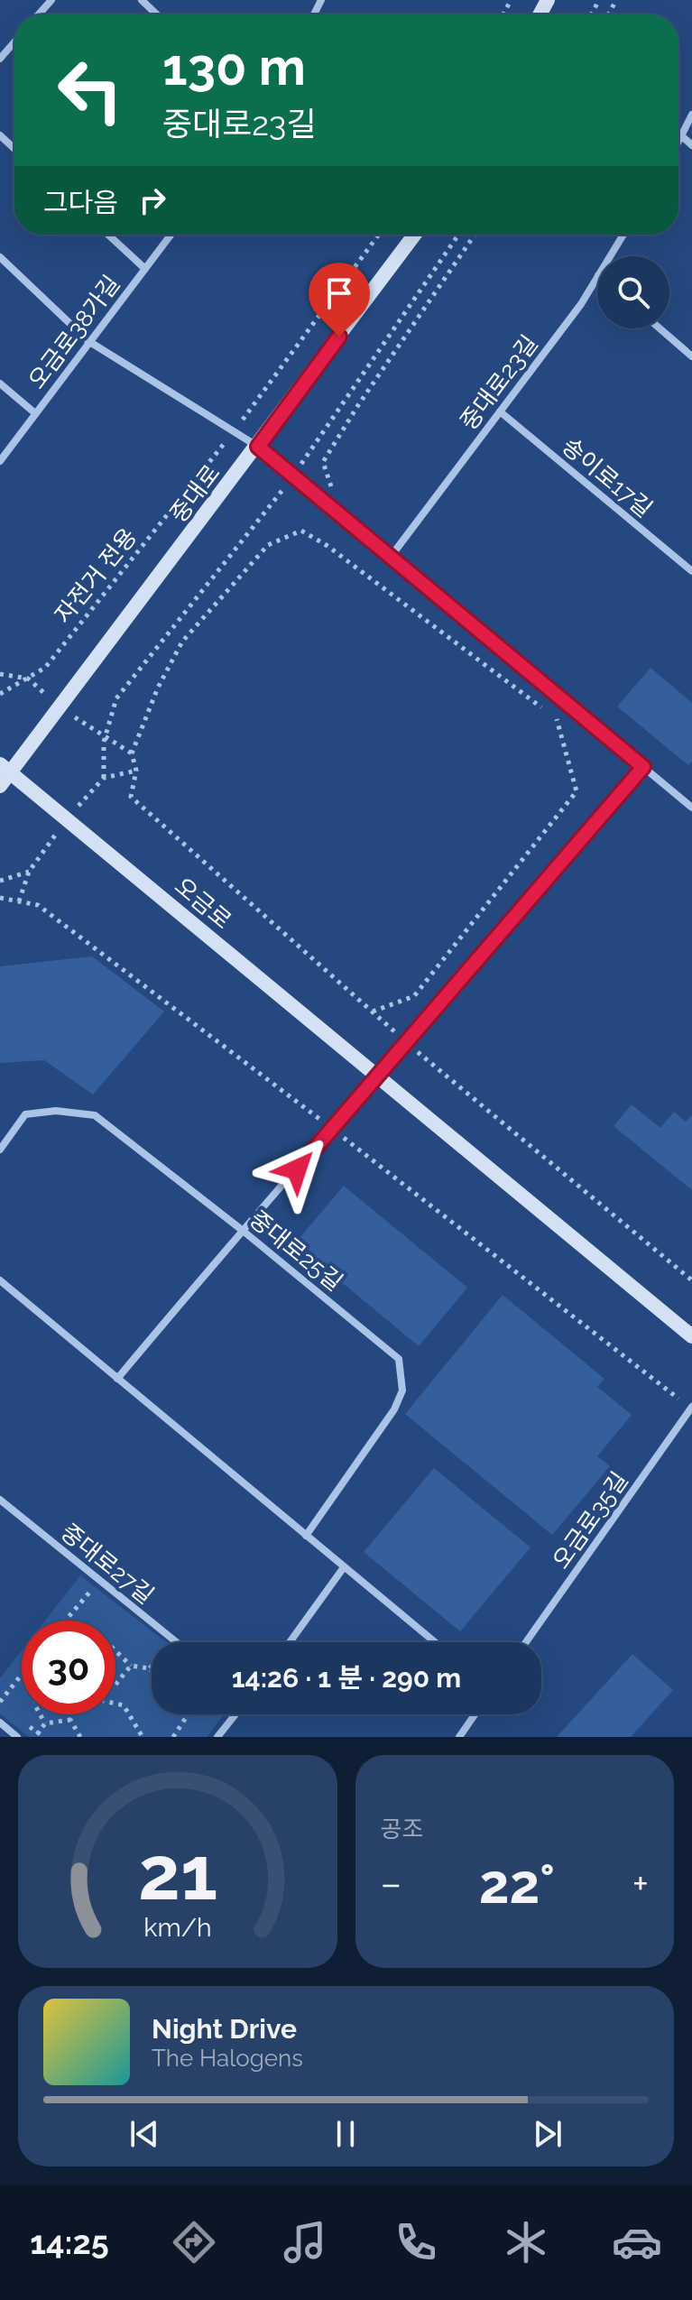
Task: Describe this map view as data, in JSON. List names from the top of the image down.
{
  "streets": {
    "main road": ["중대로", "오금로"],
    "street": [
      "오금로38가길",
      "중대로23길",
      "송이로17길",
      "중대로25길",
      "오금로35길",
      "중대로27길"
    ],
    "path": ["자전거 전용"]
  },
  "crossings": [
    ["중대로23길", "송이로17길"],
    ["중대로", "오금로"]
  ],
  "page": {
    "turn": ["130 m", "중대로23길"],
    "then": "그다음",
    "limit": "30",
    "trip": "14:26 · 1 분 · 290 m",
    "tile": "공조",
    "heat": ["−", "22°", "+"],
    "song": ["Night Drive", "The Halogens"],
    "tabs": "14:25",
    "gauge": ["21", "km/h"]
  }
}
